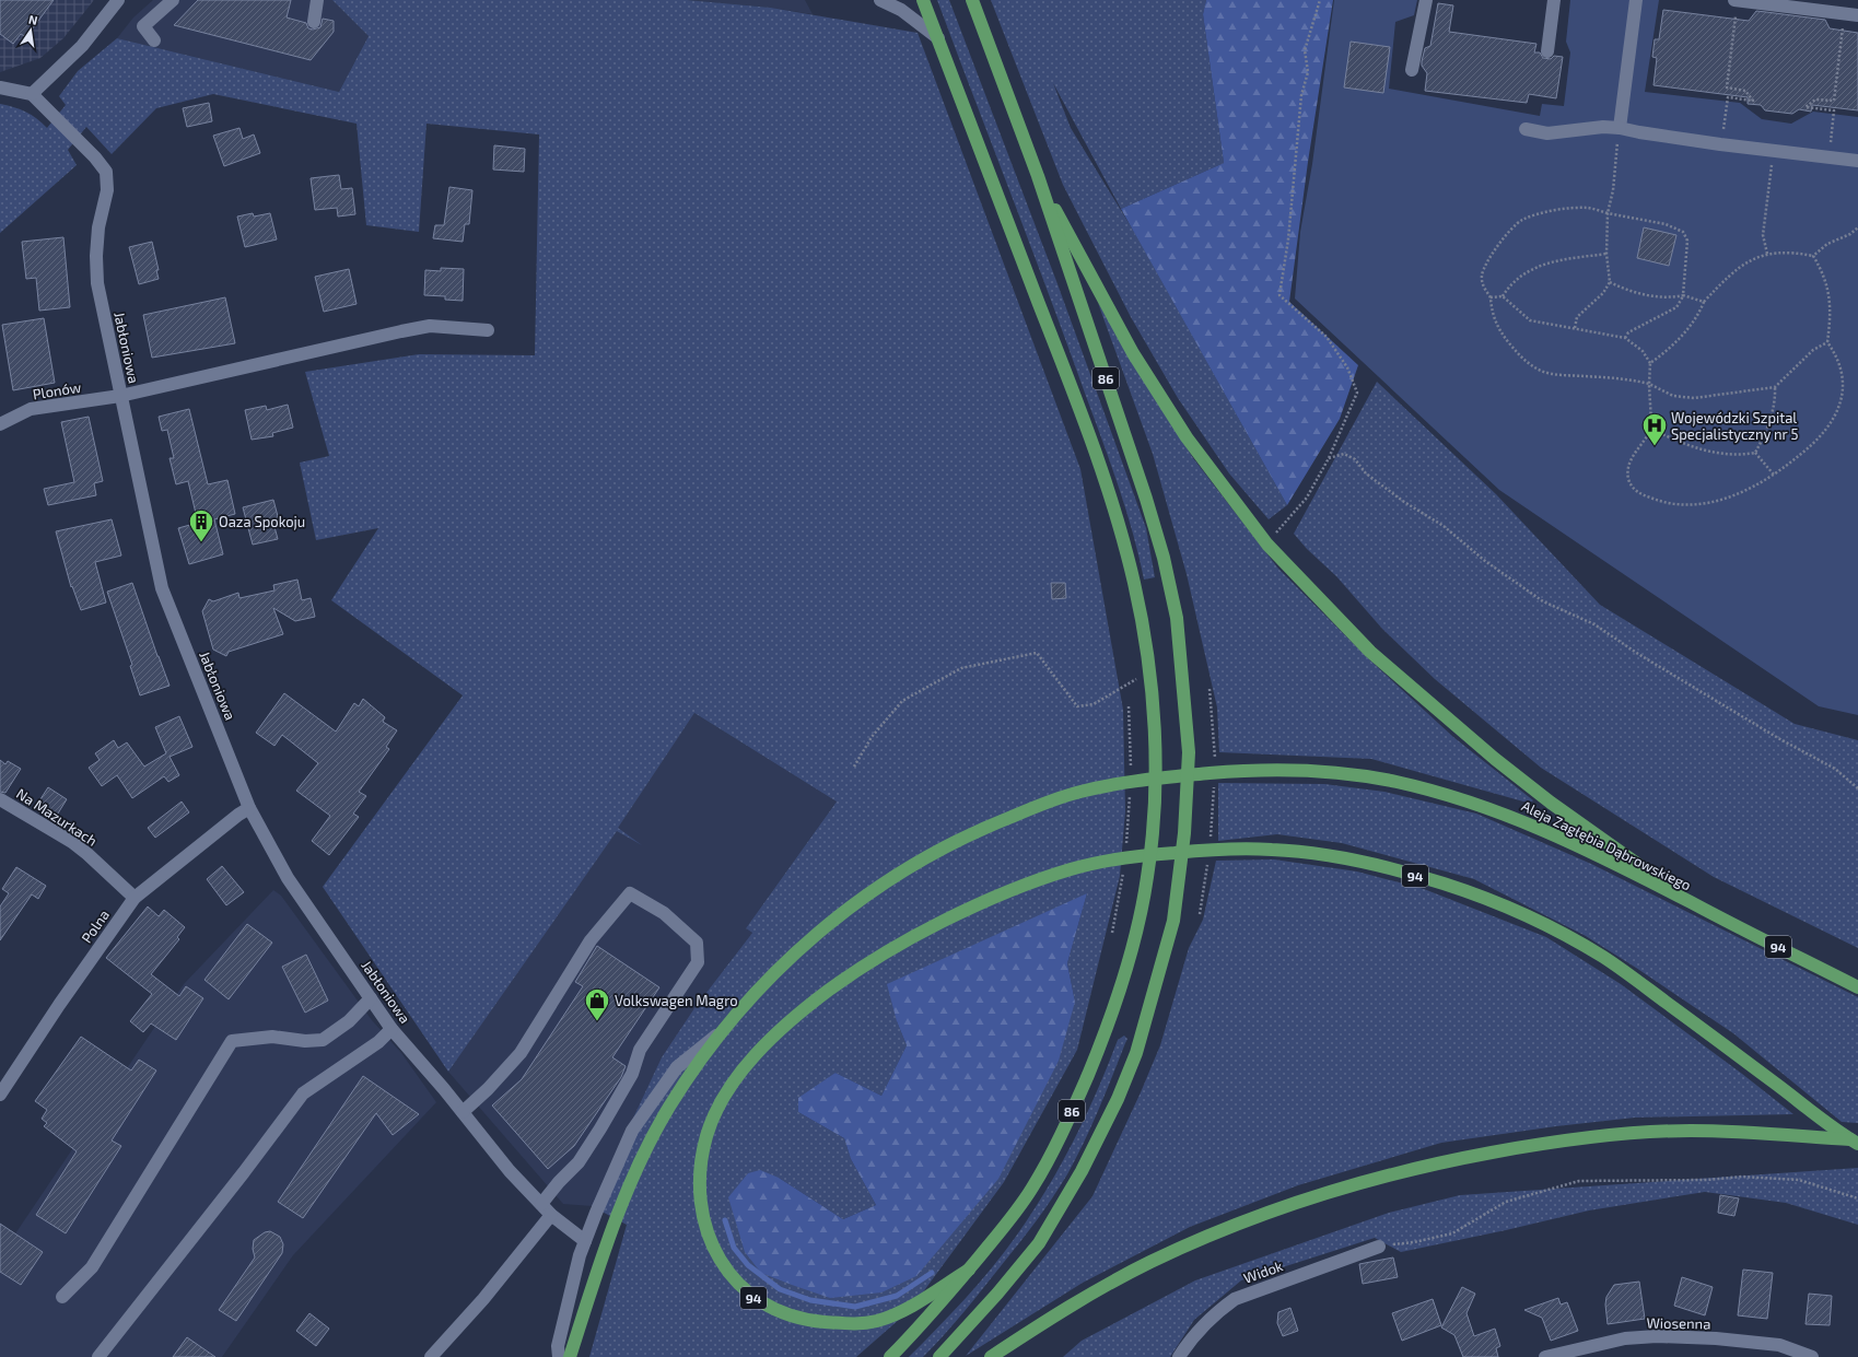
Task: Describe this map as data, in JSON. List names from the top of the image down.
{
  "streets": {
    "main road": ["86", "Aleja Zagłębia Dąbrowskiego", "94"],
    "street": [
      "Jabłoniowa",
      "Plonów",
      "Na Mazurkach",
      "Polna",
      "Widok",
      "Wiosenna"
    ]
  },
  "crossings": [
    ["Jabłoniowa", "Plonów"],
    ["Jabłoniowa", "Polna"],
    ["86", "94"],
    ["Na Mazurkach", "Polna"],
    ["Aleja Zagłębia Dąbrowskiego", "94"]
  ],
  "places": {
    "hospital": ["Wojewódzki Szpital Specjalistyczny nr 5"],
    "building": ["Oaza Spokoju"],
    "shop": ["Volkswagen Magro"]
  },
  "north": "top"
}
